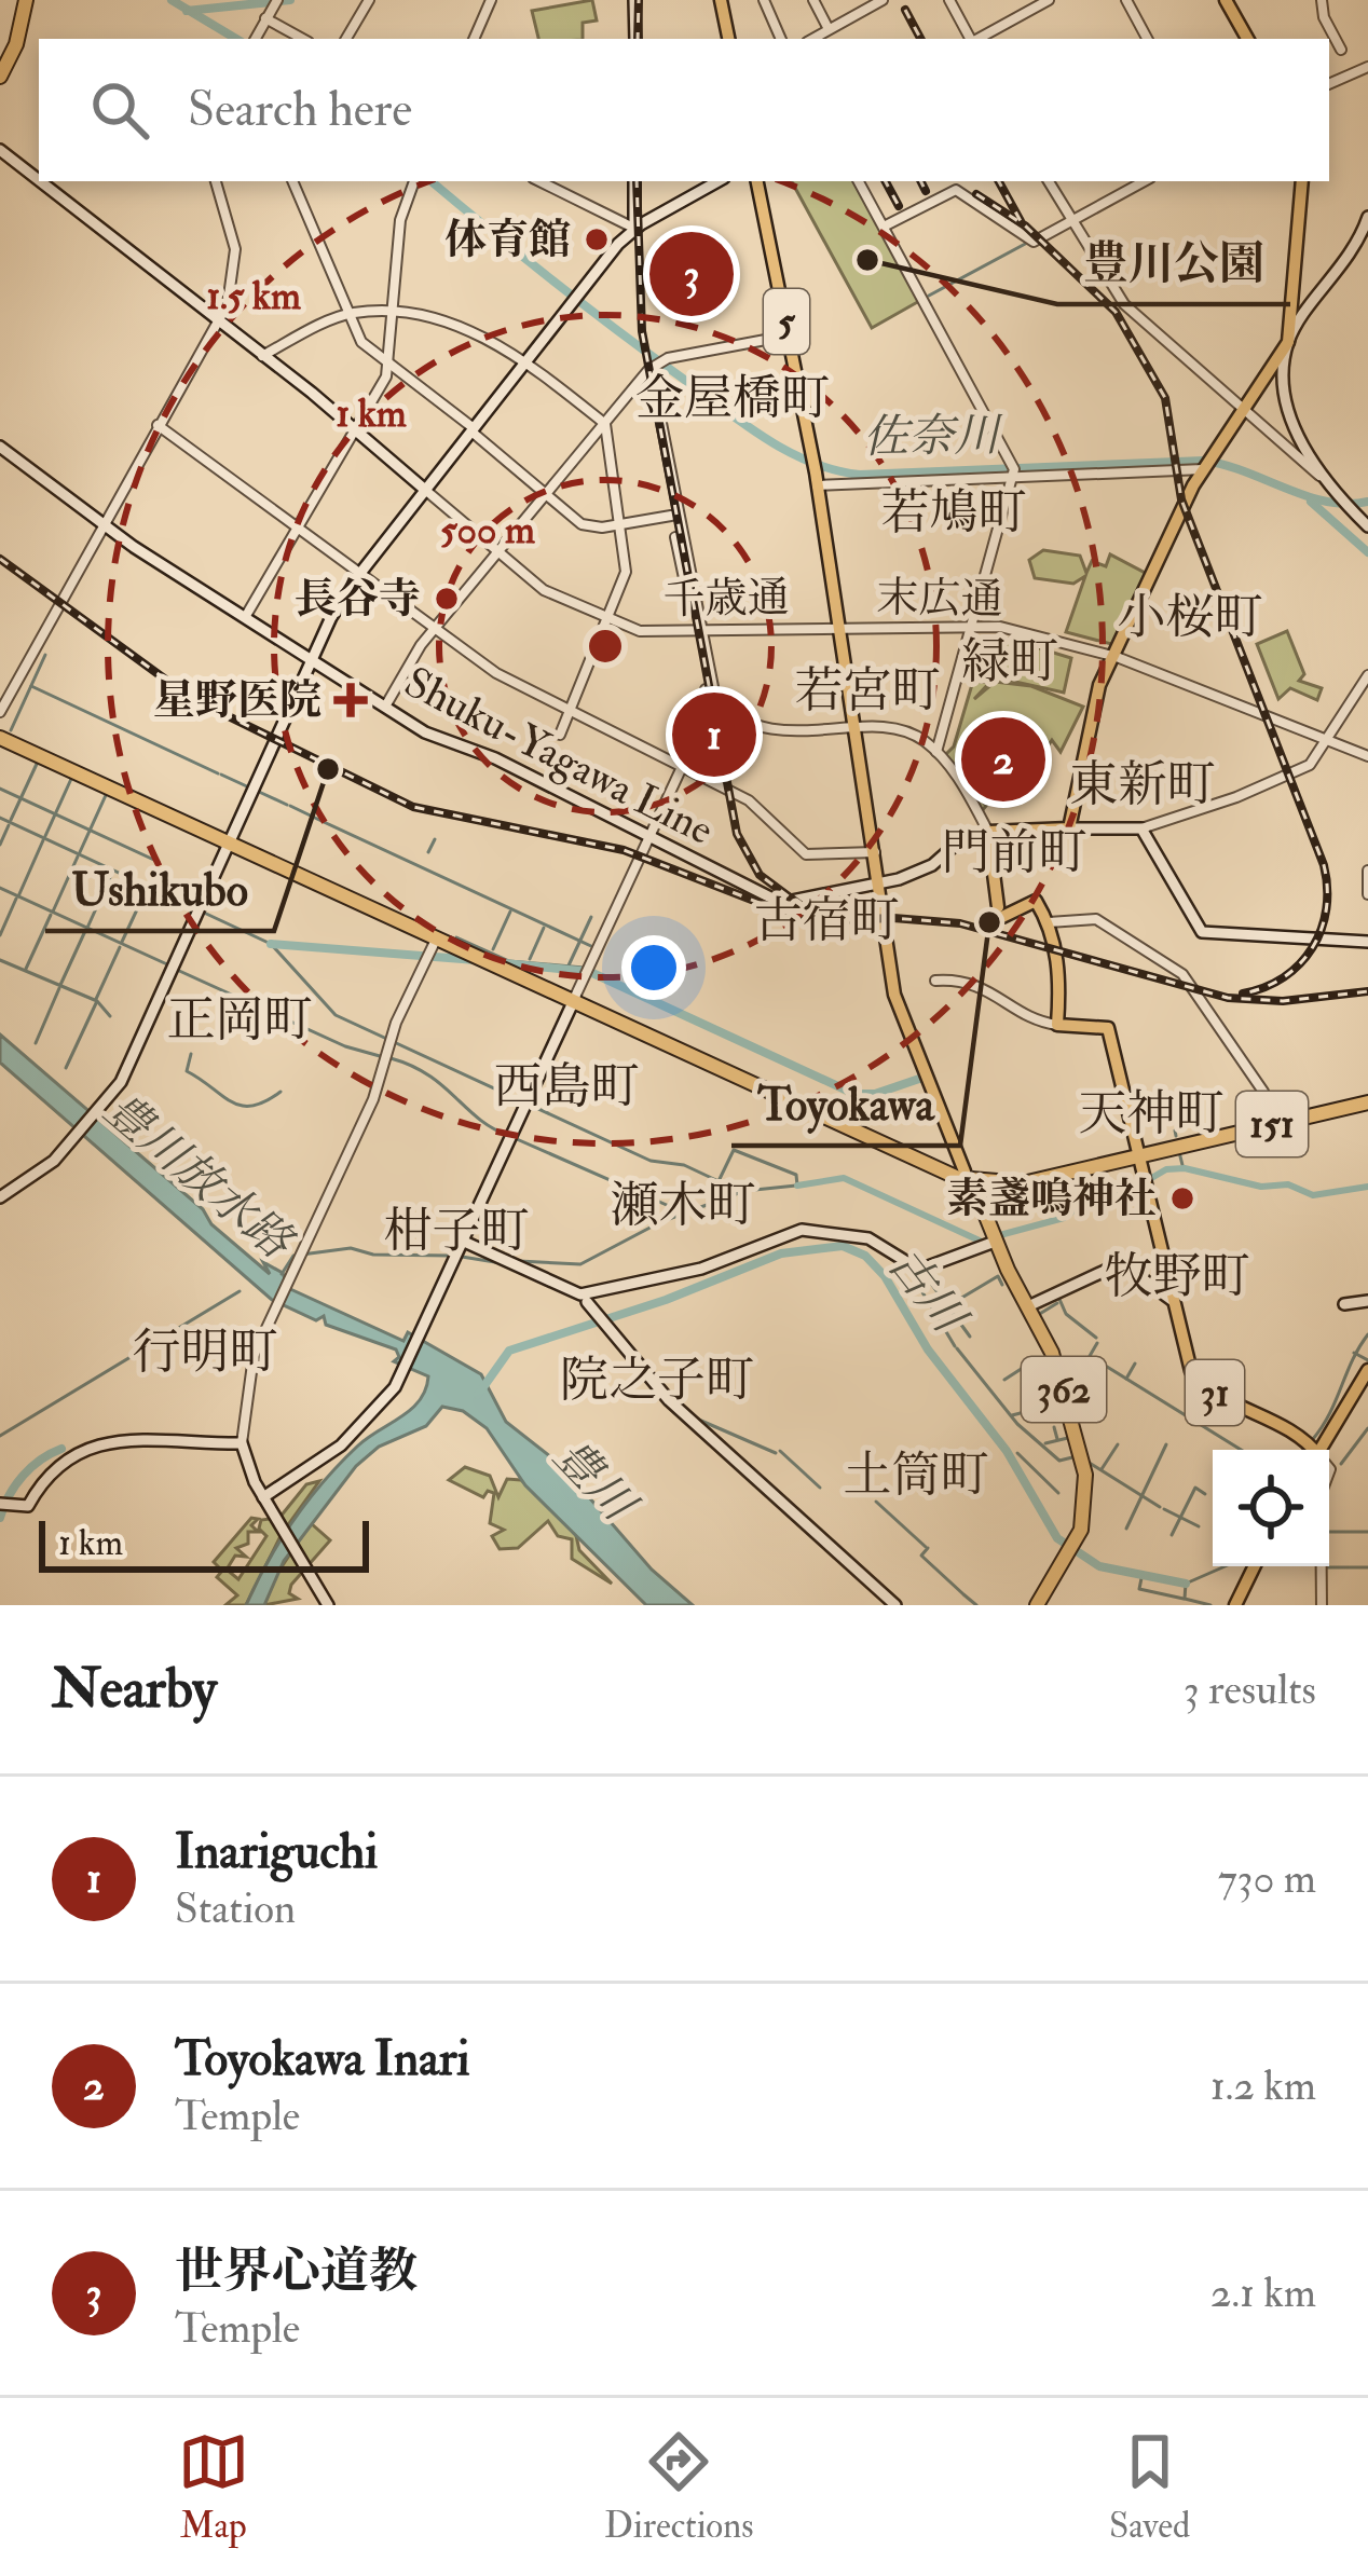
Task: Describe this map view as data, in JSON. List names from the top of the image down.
{
  "streets": {
    "highway": ["151", "362"],
    "main road": ["5", "Shuku-Yagawa Line", "31"],
    "street": ["千歳通", "末広通"]
  },
  "crossings": [
    ["5", "千歳通"],
    ["5", "末広通"],
    ["5", "Shuku-Yagawa Line"],
    ["5", "151"],
    ["5", "362"],
    ["千歳通", "末広通"],
    ["151", "362"],
    ["151", "31"]
  ],
  "districts": [
    "金屋橋町",
    "若鳩町",
    "小桜町",
    "緑町",
    "若宮町",
    "東新町",
    "門前町",
    "古宿町",
    "正岡町",
    "西島町",
    "天神町",
    "瀬木町",
    "柑子町",
    "牧野町",
    "行明町",
    "院之子町",
    "土筒町"
  ],
  "water": [
    "佐奈川",
    "豊川放水路",
    "古川",
    "豊川"
  ],
  "places": {
    "other": [
      "体育館",
      "豊川公園",
      "長谷寺",
      "Ushikubo",
      "Toyokawa",
      "素盞嗚神社"
    ],
    "health": ["星野医院"]
  },
  "scale_bar": "1 km",
  "page": {
    "search": "Search here",
    "pins": ["3", "1", "2"],
    "scale": "1 km",
    "heading": ["Nearby", "3 results"],
    "list": [
      {
        "mark": "1",
        "name": "Inariguchi",
        "note": "Station",
        "value": "730 m"
      },
      {
        "mark": "2",
        "name": "Toyokawa Inari",
        "note": "Temple",
        "value": "1.2 km"
      },
      {
        "mark": "3",
        "name": "世界心道教",
        "note": "Temple",
        "value": "2.1 km"
      }
    ],
    "nav": ["Map", "Directions", "Saved"]
  },
  "rings": ["1.5 km", "1 km", "500 m"]
}
